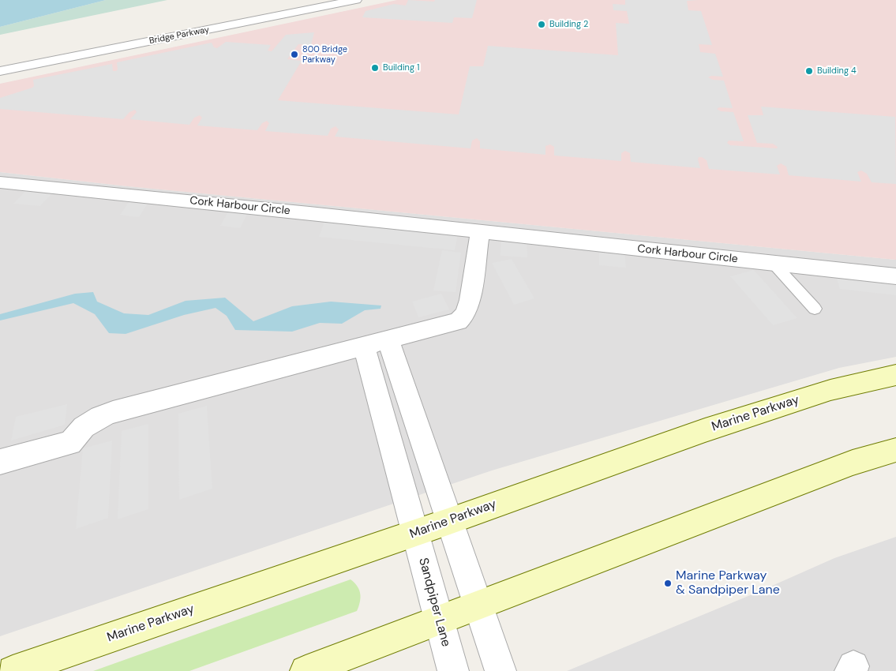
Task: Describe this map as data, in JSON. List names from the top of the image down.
{
  "streets": {
    "main road": ["Marine Parkway"],
    "street": ["Bridge Parkway", "Cork Harbour Circle", "Sandpiper Lane"]
  },
  "crossings": [
    ["Marine Parkway", "Sandpiper Lane"]
  ],
  "places": [
    "Building 2",
    "800 Bridge Parkway",
    "Building 1",
    "Building 4",
    "Marine Parkway & Sandpiper Lane"
  ]
}
